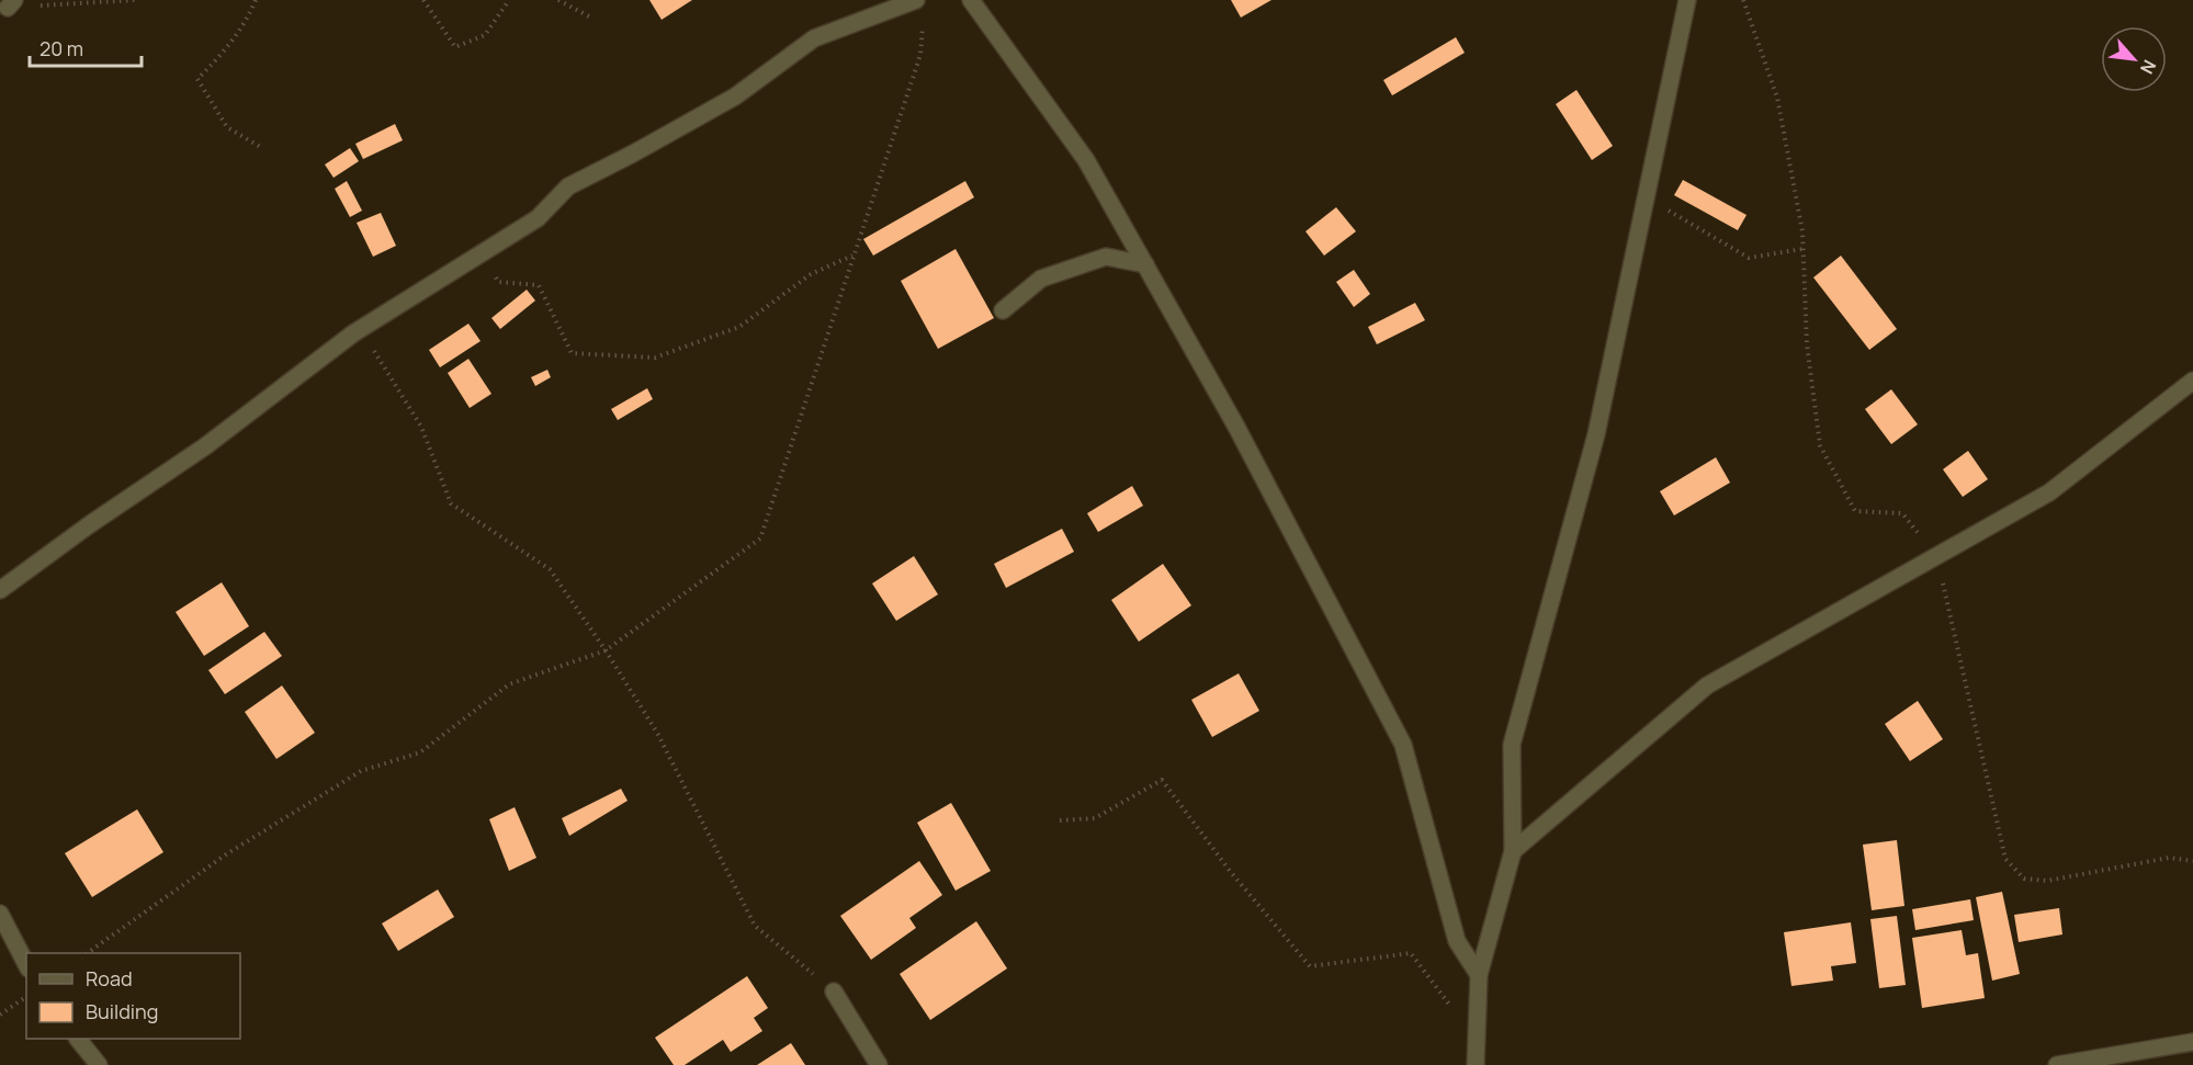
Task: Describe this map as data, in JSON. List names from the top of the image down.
{
  "legend": ["Road", "Building"],
  "scale_bar": "20 m",
  "north": "bottom right"
}
